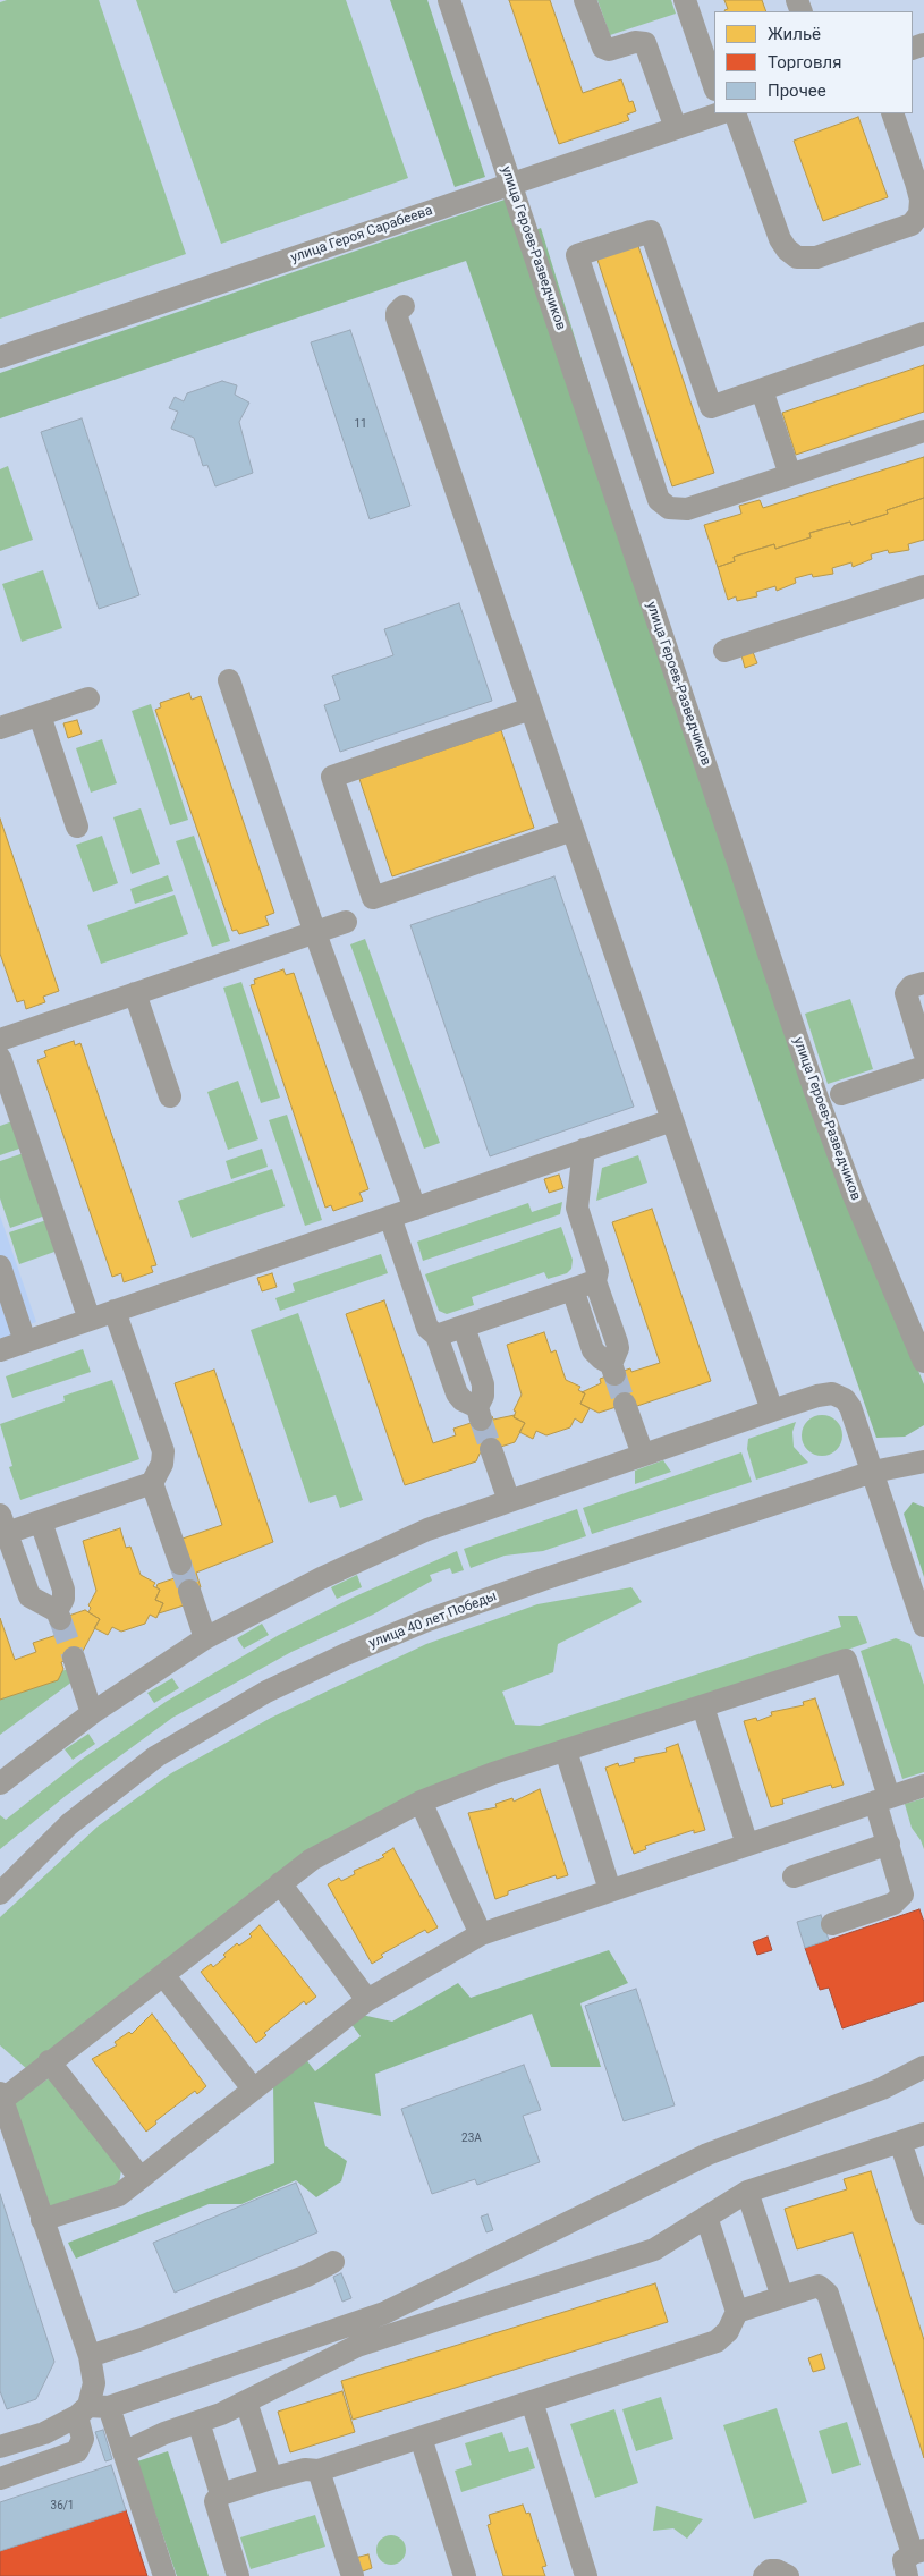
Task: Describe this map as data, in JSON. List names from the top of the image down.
{
  "streets": {
    "street": ["улица Героя Сарабеева", "улица Героев-Разведчиков", "улица 40 лет Победы"]
  },
  "crossings": [
    ["улица Героя Сарабеева", "улица Героев-Разведчиков"]
  ],
  "house_numbers": ["11", "23А", "36/1"],
  "legend": ["Жильё", "Торговля", "Прочее"]
}
